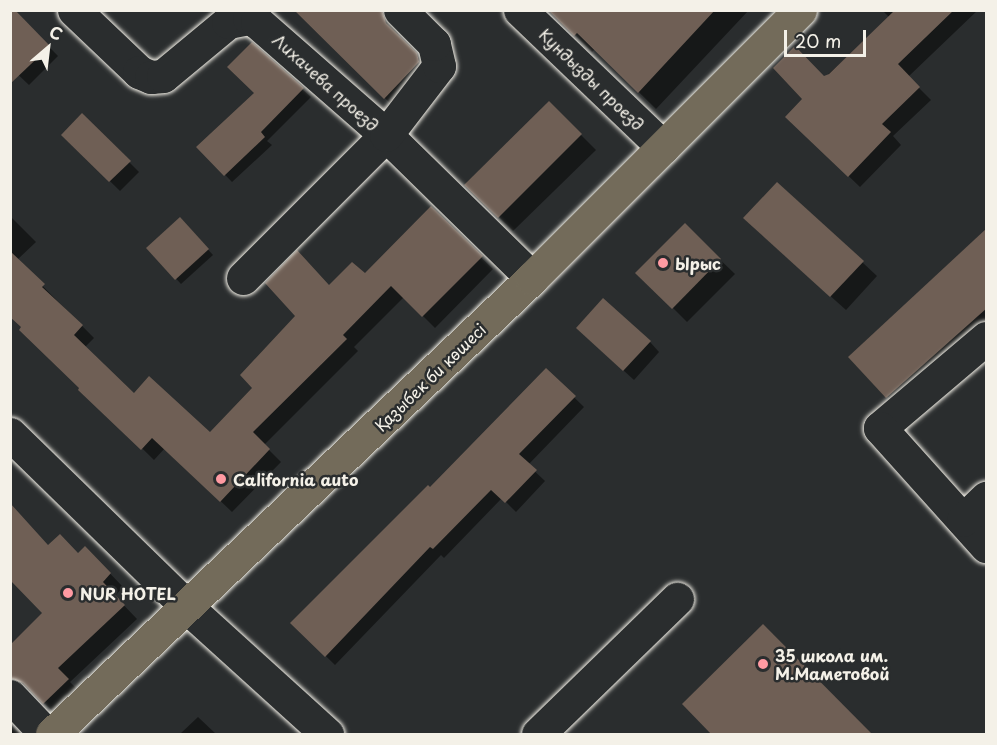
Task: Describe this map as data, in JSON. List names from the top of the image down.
{
  "streets": {
    "main road": ["Қазыбек би көшесі"],
    "street": ["Кундызды проезд", "Лихачева проезд"]
  },
  "crossings": [
    ["Кундызды проезд", "Қазыбек би көшесі"],
    ["Лихачева проезд", "Қазыбек би көшесі"]
  ],
  "places": [
    "Ырыс",
    "California auto",
    "NUR HOTEL",
    "35 школа им. М.Маметовой"
  ],
  "scale_bar": "20 m",
  "north": "top right"
}
